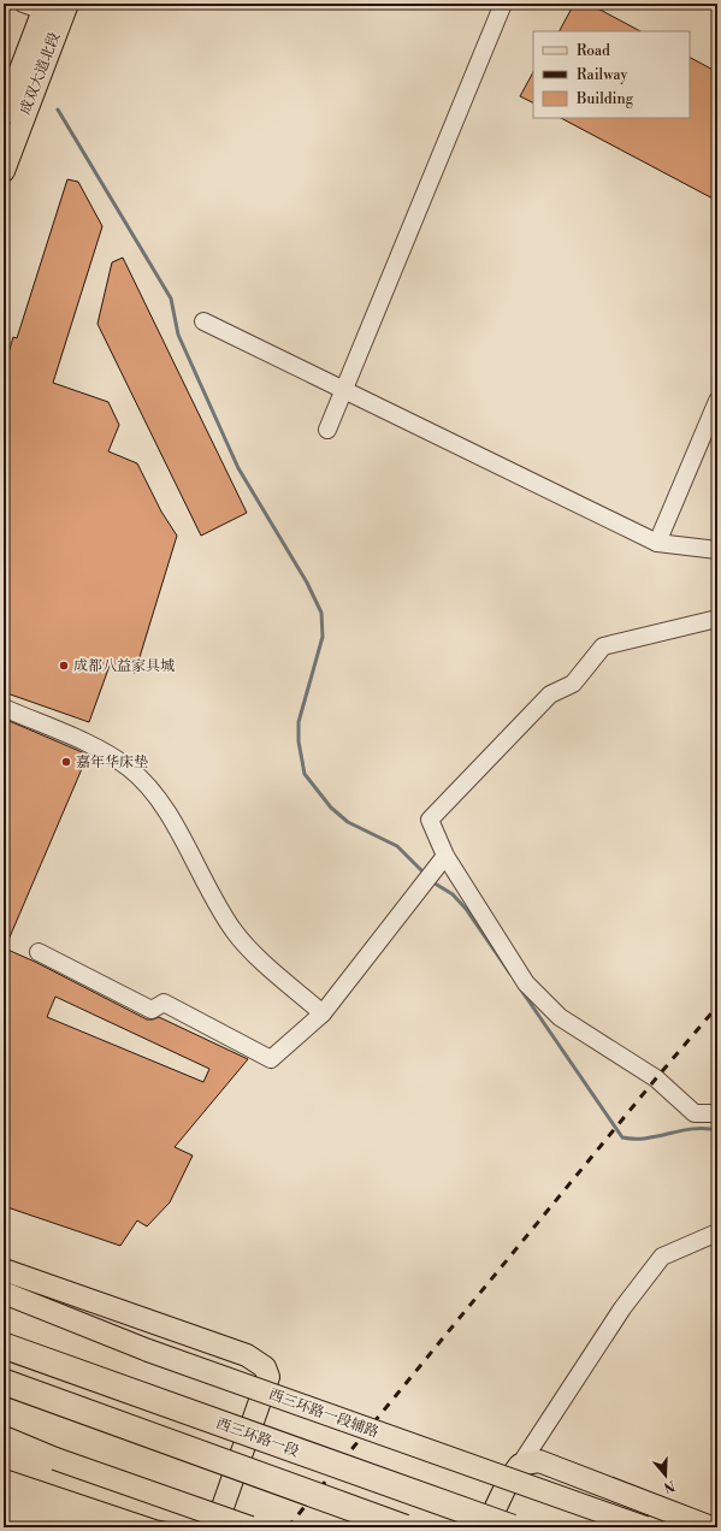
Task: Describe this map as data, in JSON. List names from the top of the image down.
{
  "streets": {
    "highway": ["西三环路一段"],
    "main road": ["成双大道北段", "西三环路一段辅路"]
  },
  "places": ["成都八益家具城", "嘉年华床垫"],
  "legend": ["Road", "Railway", "Building"],
  "north": "bottom"
}
